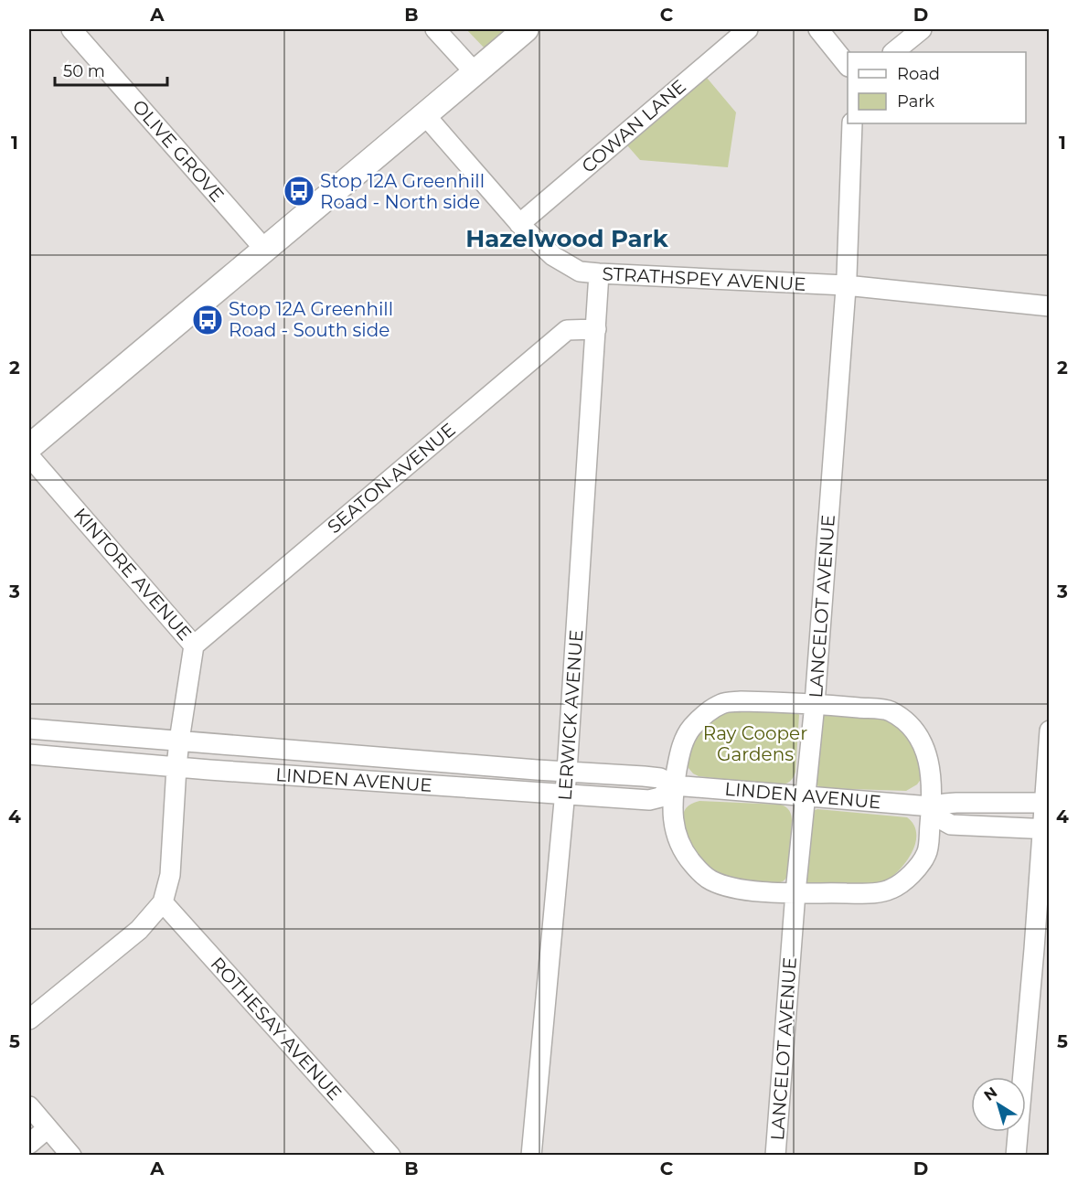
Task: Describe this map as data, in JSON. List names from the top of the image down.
{
  "streets": {
    "street": [
      "COWAN LANE",
      "OLIVE GROVE",
      "STRATHSPEY AVENUE",
      "SEATON AVENUE",
      "KINTORE AVENUE",
      "LANCELOT AVENUE",
      "LERWICK AVENUE",
      "LINDEN AVENUE",
      "ROTHESAY AVENUE"
    ]
  },
  "crossings": [
    ["COWAN LANE", "STRATHSPEY AVENUE"],
    ["STRATHSPEY AVENUE", "LANCELOT AVENUE"],
    ["STRATHSPEY AVENUE", "LERWICK AVENUE"],
    ["SEATON AVENUE", "KINTORE AVENUE"],
    ["SEATON AVENUE", "LERWICK AVENUE"],
    ["KINTORE AVENUE", "LINDEN AVENUE"],
    ["KINTORE AVENUE", "ROTHESAY AVENUE"],
    ["LANCELOT AVENUE", "LINDEN AVENUE"],
    ["LERWICK AVENUE", "LINDEN AVENUE"]
  ],
  "districts": ["Hazelwood Park"],
  "parks": ["Ray Cooper Gardens"],
  "places": {
    "bus stop": ["Stop 12A Greenhill Road - North side", "Stop 12A Greenhill Road - South side"]
  },
  "legend": ["Road", "Park"],
  "scale_bar": "50 m",
  "north": "top left",
  "grid": {
    "columns": [
      "A",
      "B",
      "C",
      "D"
    ],
    "rows": [
      "1",
      "2",
      "3",
      "4",
      "5"
    ]
  }
}
